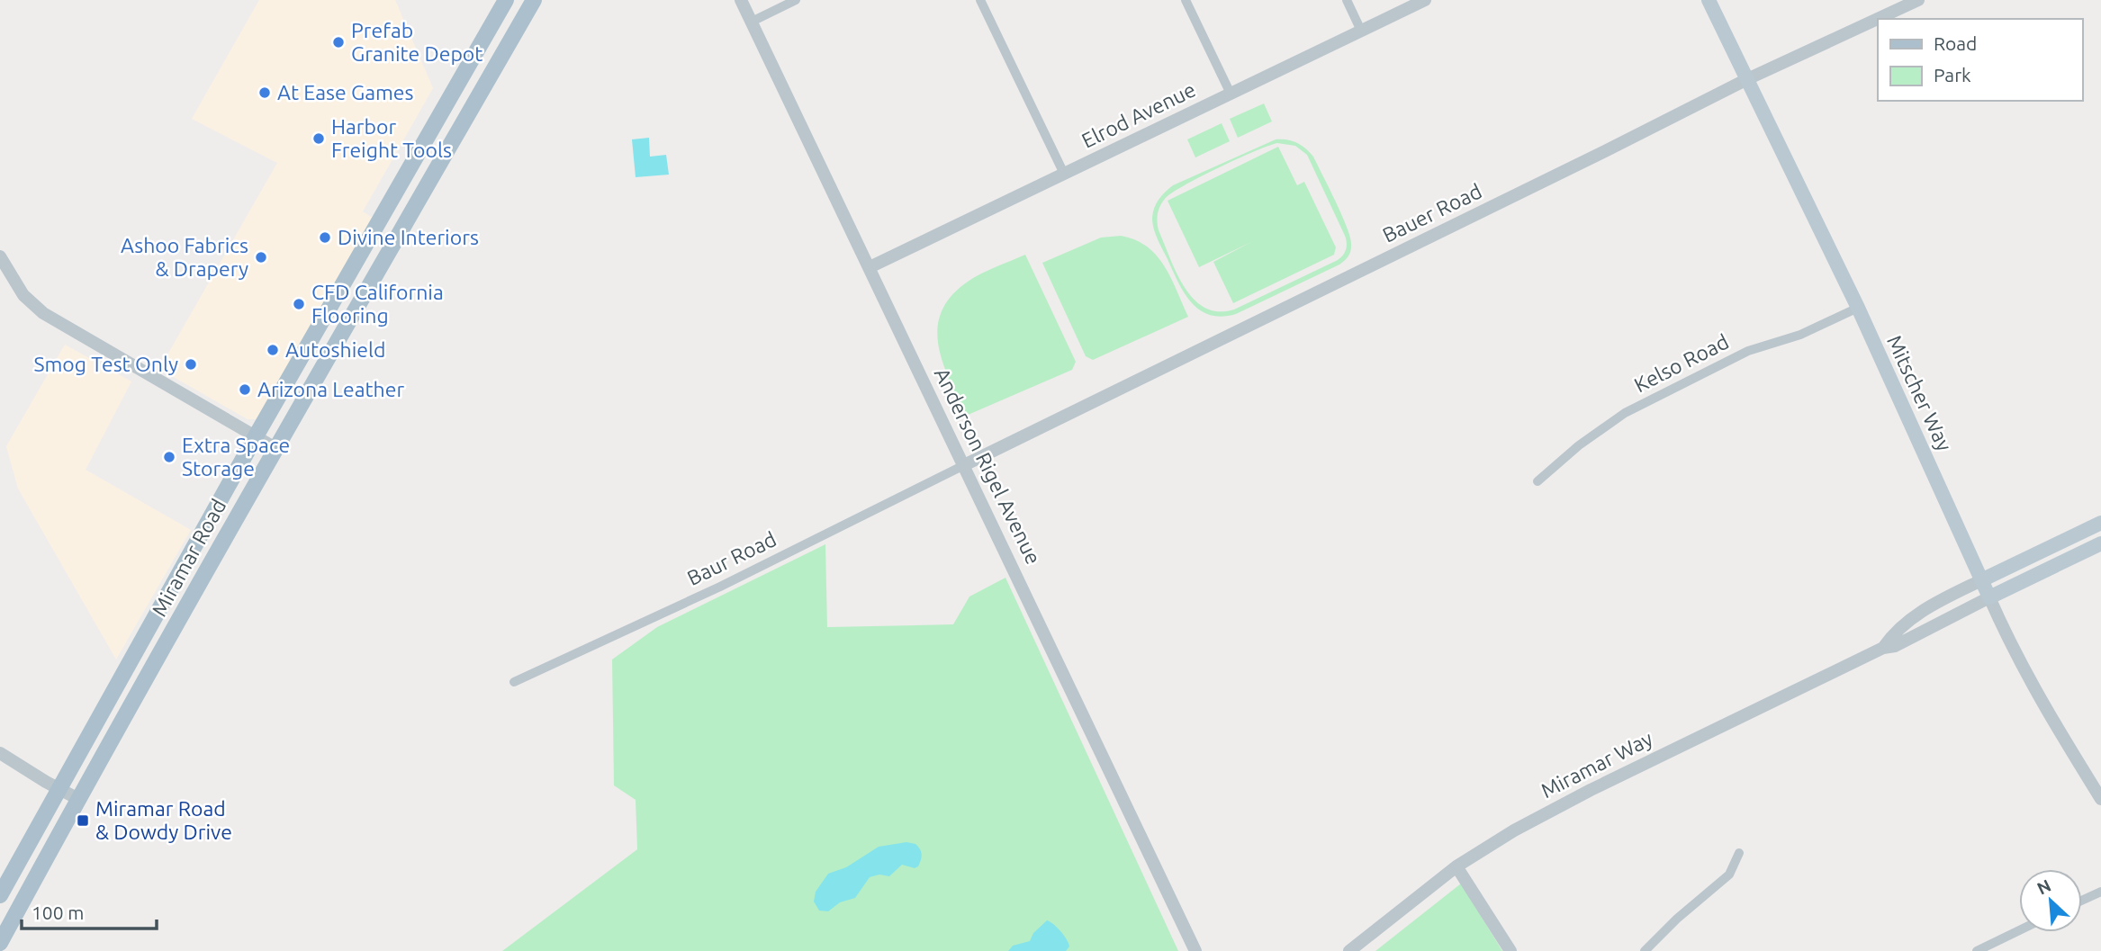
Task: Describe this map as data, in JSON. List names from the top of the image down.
{
  "streets": {
    "main road": ["Mitscher Way", "Miramar Road", "Miramar Way"],
    "street": [
      "Elrod Avenue",
      "Bauer Road",
      "Kelso Road",
      "Anderson Rigel Avenue",
      "Baur Road"
    ]
  },
  "crossings": [
    ["Elrod Avenue", "Anderson Rigel Avenue"],
    ["Bauer Road", "Mitscher Way"],
    ["Bauer Road", "Anderson Rigel Avenue"],
    ["Bauer Road", "Baur Road"],
    ["Kelso Road", "Mitscher Way"],
    ["Mitscher Way", "Miramar Way"],
    ["Anderson Rigel Avenue", "Baur Road"]
  ],
  "places": {
    "other": [
      "Prefab Granite Depot",
      "At Ease Games",
      "Harbor Freight Tools",
      "Divine Interiors",
      "Ashoo Fabrics & Drapery",
      "CFD California Flooring",
      "Autoshield",
      "Smog Test Only",
      "Arizona Leather",
      "Extra Space Storage"
    ],
    "transit": ["Miramar Road & Dowdy Drive"]
  },
  "legend": ["Road", "Park"],
  "scale_bar": "100 m",
  "north": "top left"
}
